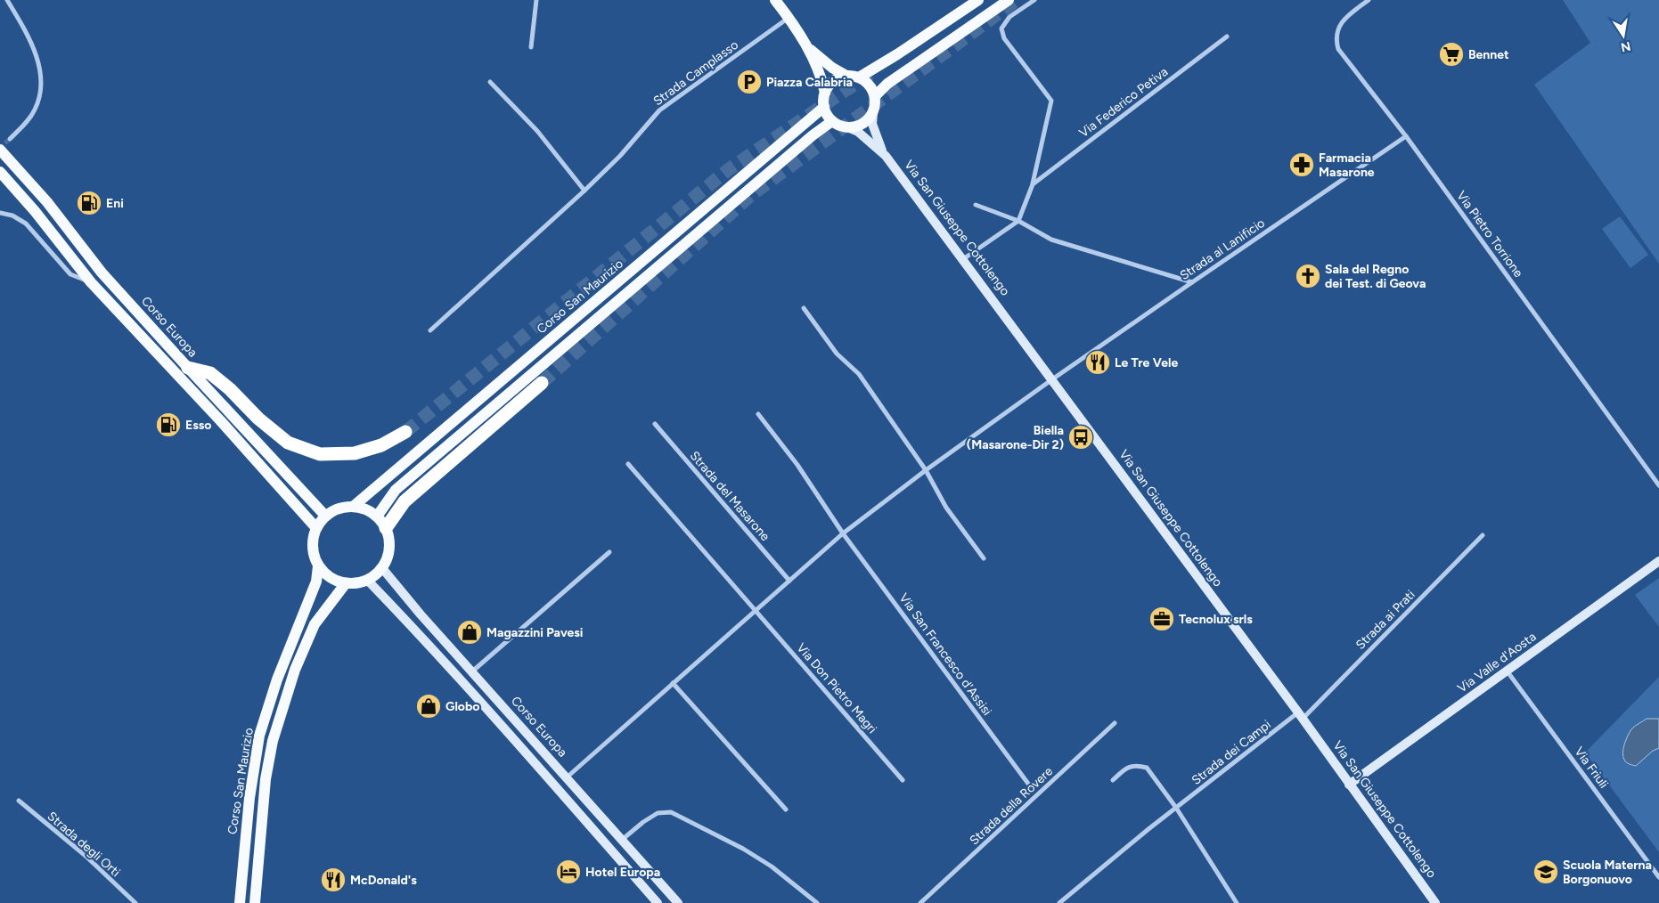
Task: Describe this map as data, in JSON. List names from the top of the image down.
{
  "streets": {
    "main road": ["Corso San Maurizio", "Corso Europa"],
    "street": [
      "Strada Camplasso",
      "Via Federico Petiva",
      "Via San Giuseppe Cottolengo",
      "Via Pietro Torrione",
      "Strada al Lanificio",
      "Strada del Masarone",
      "Strada ai Prati",
      "Via San Francesco d'Assisi",
      "Via Valle d'Aosta",
      "Via Don Pietro Magri",
      "Strada dei Campi",
      "Via Friuli",
      "Strada della Rovere",
      "Strada degli Orti"
    ]
  },
  "crossings": [
    ["Via San Giuseppe Cottolengo", "Strada al Lanificio"],
    ["Via San Giuseppe Cottolengo", "Corso San Maurizio"],
    ["Via San Giuseppe Cottolengo", "Strada ai Prati"],
    ["Via San Giuseppe Cottolengo", "Via Valle d'Aosta"],
    ["Via San Giuseppe Cottolengo", "Strada dei Campi"],
    ["Via Pietro Torrione", "Strada al Lanificio"],
    ["Corso San Maurizio", "Corso Europa"],
    ["Strada ai Prati", "Strada dei Campi"],
    ["Via Valle d'Aosta", "Via Friuli"]
  ],
  "places": {
    "supermarket": ["Bennet"],
    "parking": ["Piazza Calabria"],
    "pharmacy": ["Farmacia Masarone"],
    "fuel station": ["Eni", "Esso"],
    "church": ["Sala del Regno dei Test. di Geova"],
    "restaurant": ["Le Tre Vele", "McDonald's"],
    "bus stop": ["Biella (Masarone-Dir 2)"],
    "office": ["Tecnolux srls"],
    "shop": ["Magazzini Pavesi", "Globo"],
    "hotel": ["Hotel Europa"],
    "school or university": ["Scuola Materna Borgonuovo"]
  },
  "north": "bottom"
}
